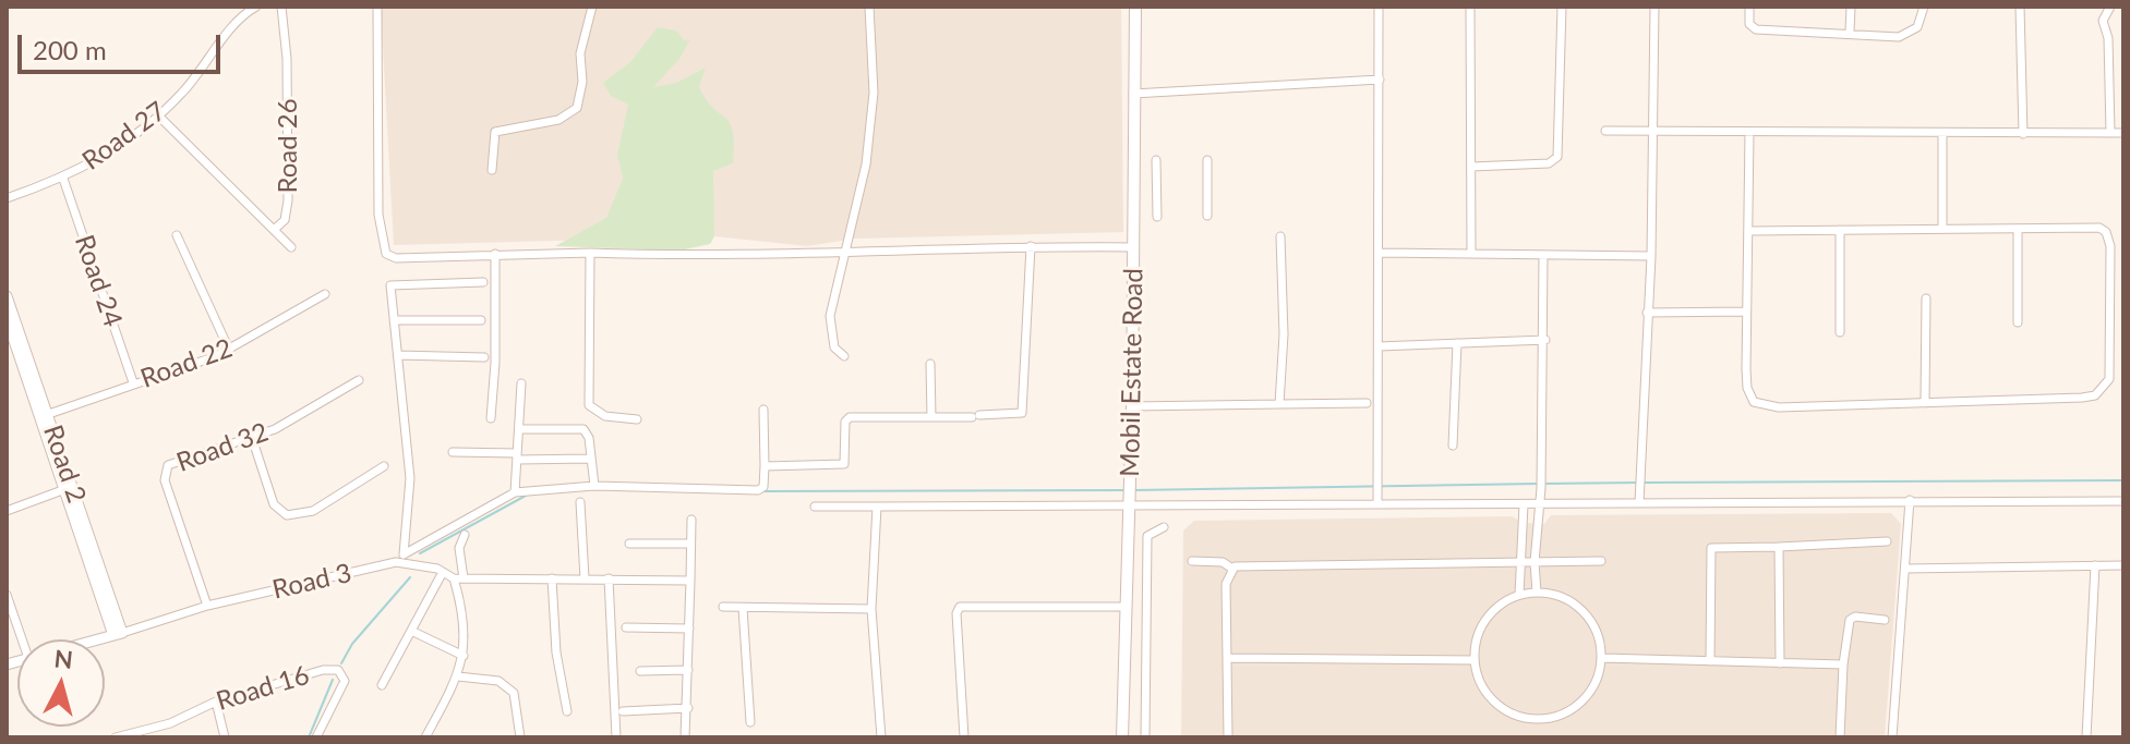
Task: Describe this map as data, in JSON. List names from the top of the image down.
{
  "streets": {
    "main road": ["Mobil Estate Road"],
    "street": [
      "Road 27",
      "Road 26",
      "Road 24",
      "Road 22",
      "Road 32",
      "Road 2",
      "Road 3",
      "Road 16"
    ]
  },
  "crossings": [
    ["Road 27", "Road 24"],
    ["Road 24", "Road 22"],
    ["Road 22", "Road 2"],
    ["Road 32", "Road 3"],
    ["Road 2", "Road 3"]
  ],
  "scale_bar": "200 m",
  "north": "top"
}
